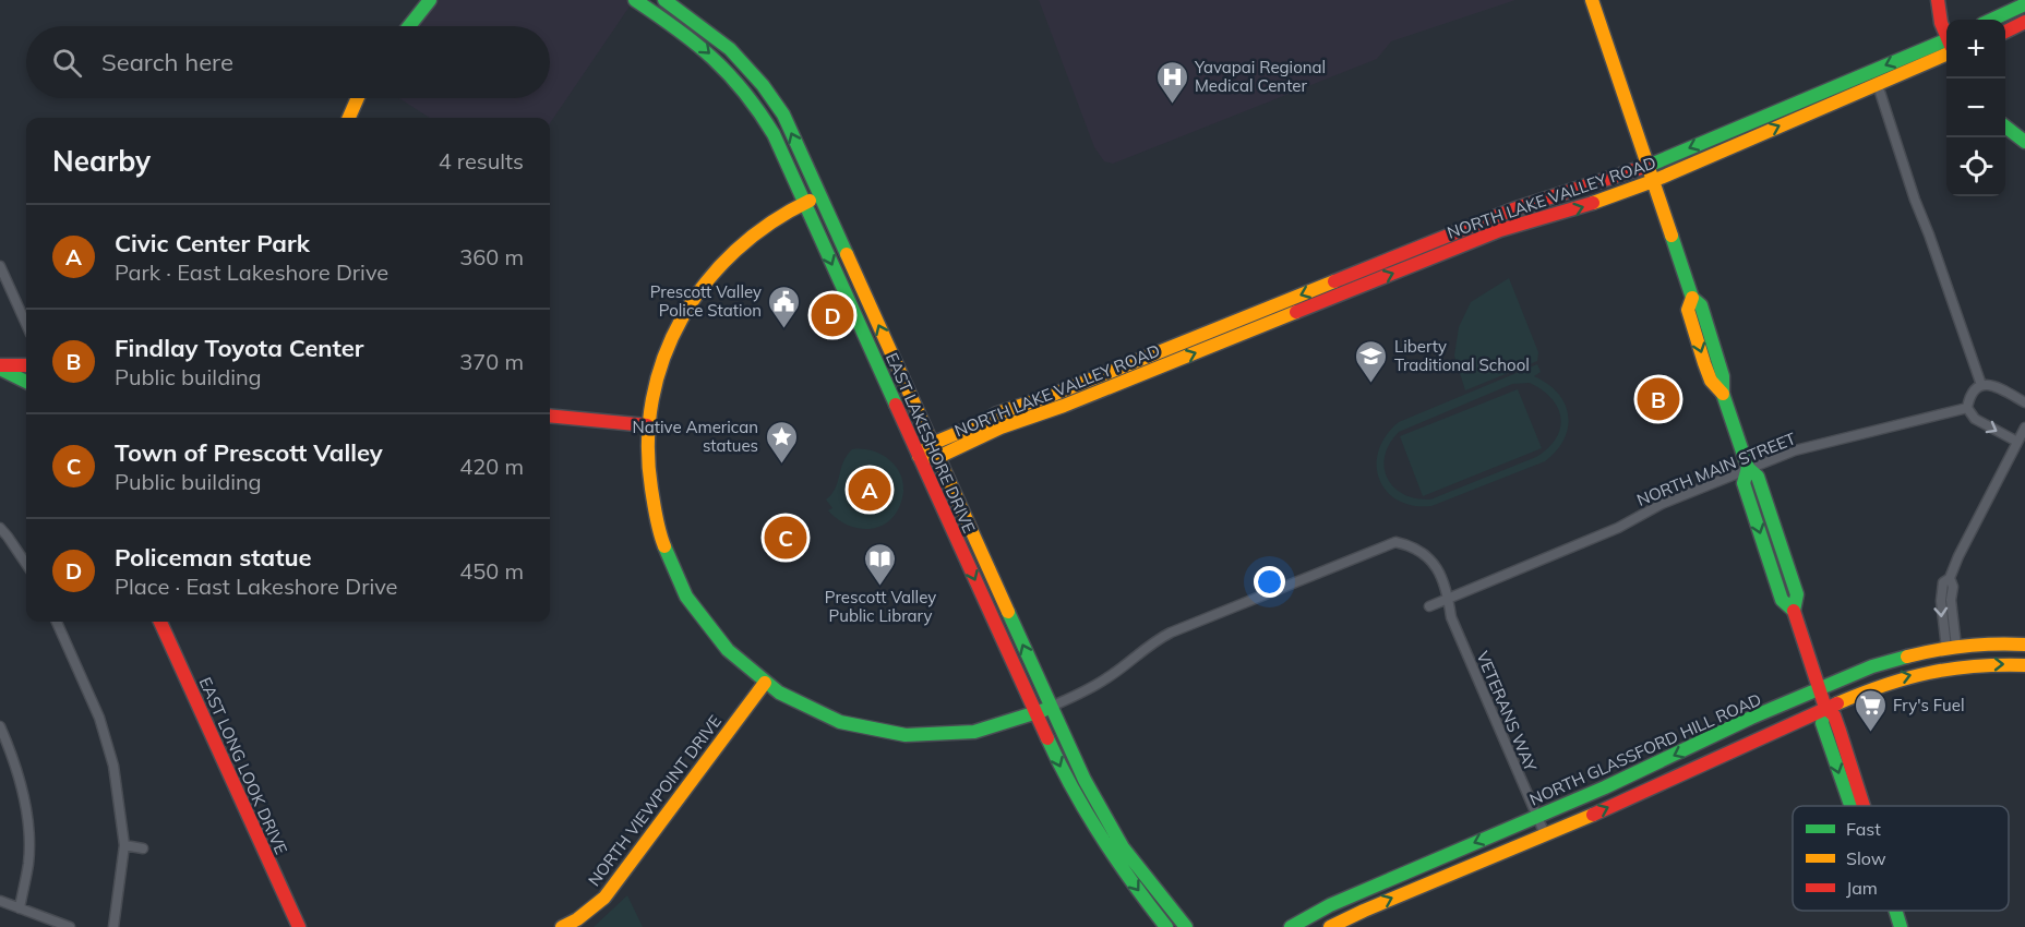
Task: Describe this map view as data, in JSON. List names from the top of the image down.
{
  "streets": {
    "street": [
      "NORTH LAKE VALLEY ROAD",
      "EAST LAKESHORE DRIVE",
      "NORTH MAIN STREET",
      "VETERANS WAY",
      "NORTH GLASSFORD HILL ROAD",
      "EAST LONG LOOK DRIVE",
      "NORTH VIEWPOINT DRIVE"
    ]
  },
  "crossings": [
    ["NORTH LAKE VALLEY ROAD", "EAST LAKESHORE DRIVE"],
    ["NORTH MAIN STREET", "VETERANS WAY"],
    ["VETERANS WAY", "NORTH GLASSFORD HILL ROAD"]
  ],
  "places": {
    "hospital": ["Yavapai Regional Medical Center"],
    "public building": ["Prescott Valley Police Station"],
    "school or university": ["Liberty Traditional School"],
    "place": ["Native American statues"],
    "library": ["Prescott Valley Public Library"],
    "supermarket": ["Fry's Fuel"]
  },
  "legend": ["Fast", "Slow", "Jam"],
  "page": {
    "map_buttons": ["+", "−"],
    "search": "Search here",
    "heading": ["Nearby", "4 results"],
    "list": [
      {
        "mark": "A",
        "name": "Civic Center Park",
        "note": "Park · East Lakeshore Drive",
        "value": "360 m"
      },
      {
        "mark": "B",
        "name": "Findlay Toyota Center",
        "note": "Public building",
        "value": "370 m"
      },
      {
        "mark": "C",
        "name": "Town of Prescott Valley",
        "note": "Public building",
        "value": "420 m"
      },
      {
        "mark": "D",
        "name": "Policeman statue",
        "note": "Place · East Lakeshore Drive",
        "value": "450 m"
      }
    ],
    "pins": [
      "D",
      "B",
      "A",
      "C"
    ]
  }
}
